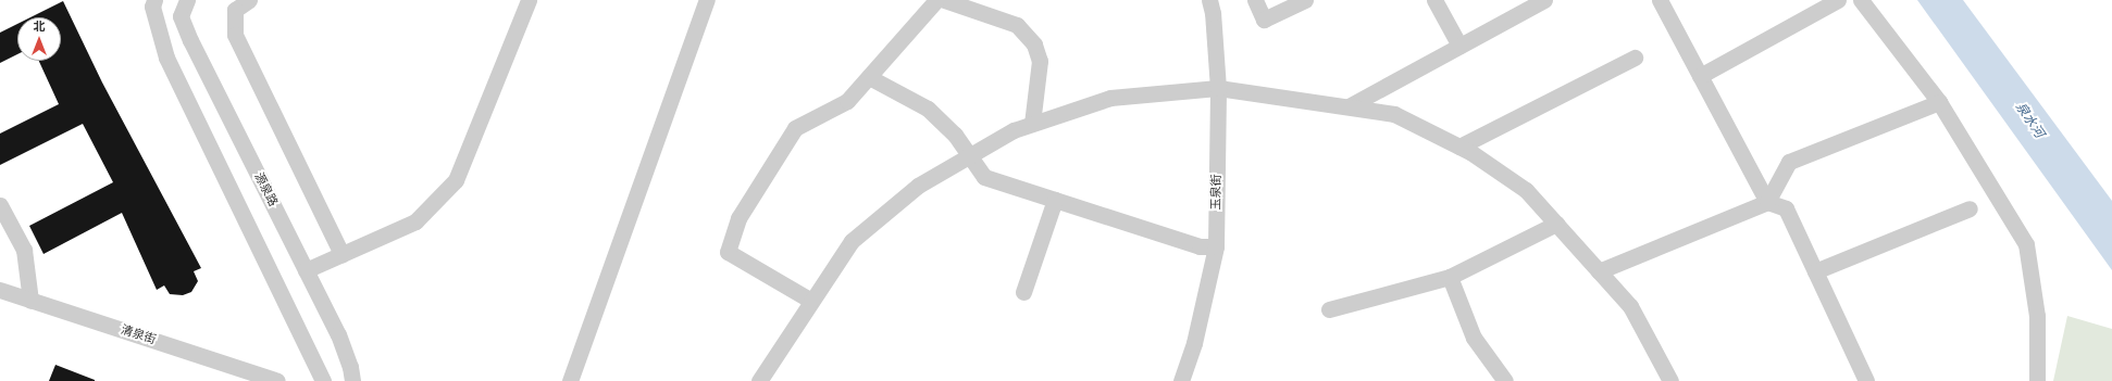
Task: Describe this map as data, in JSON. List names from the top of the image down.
{
  "streets": {
    "street": ["源泉路", "玉泉街", "清泉街"]
  },
  "water": ["泉水河"],
  "north": "top"
}
